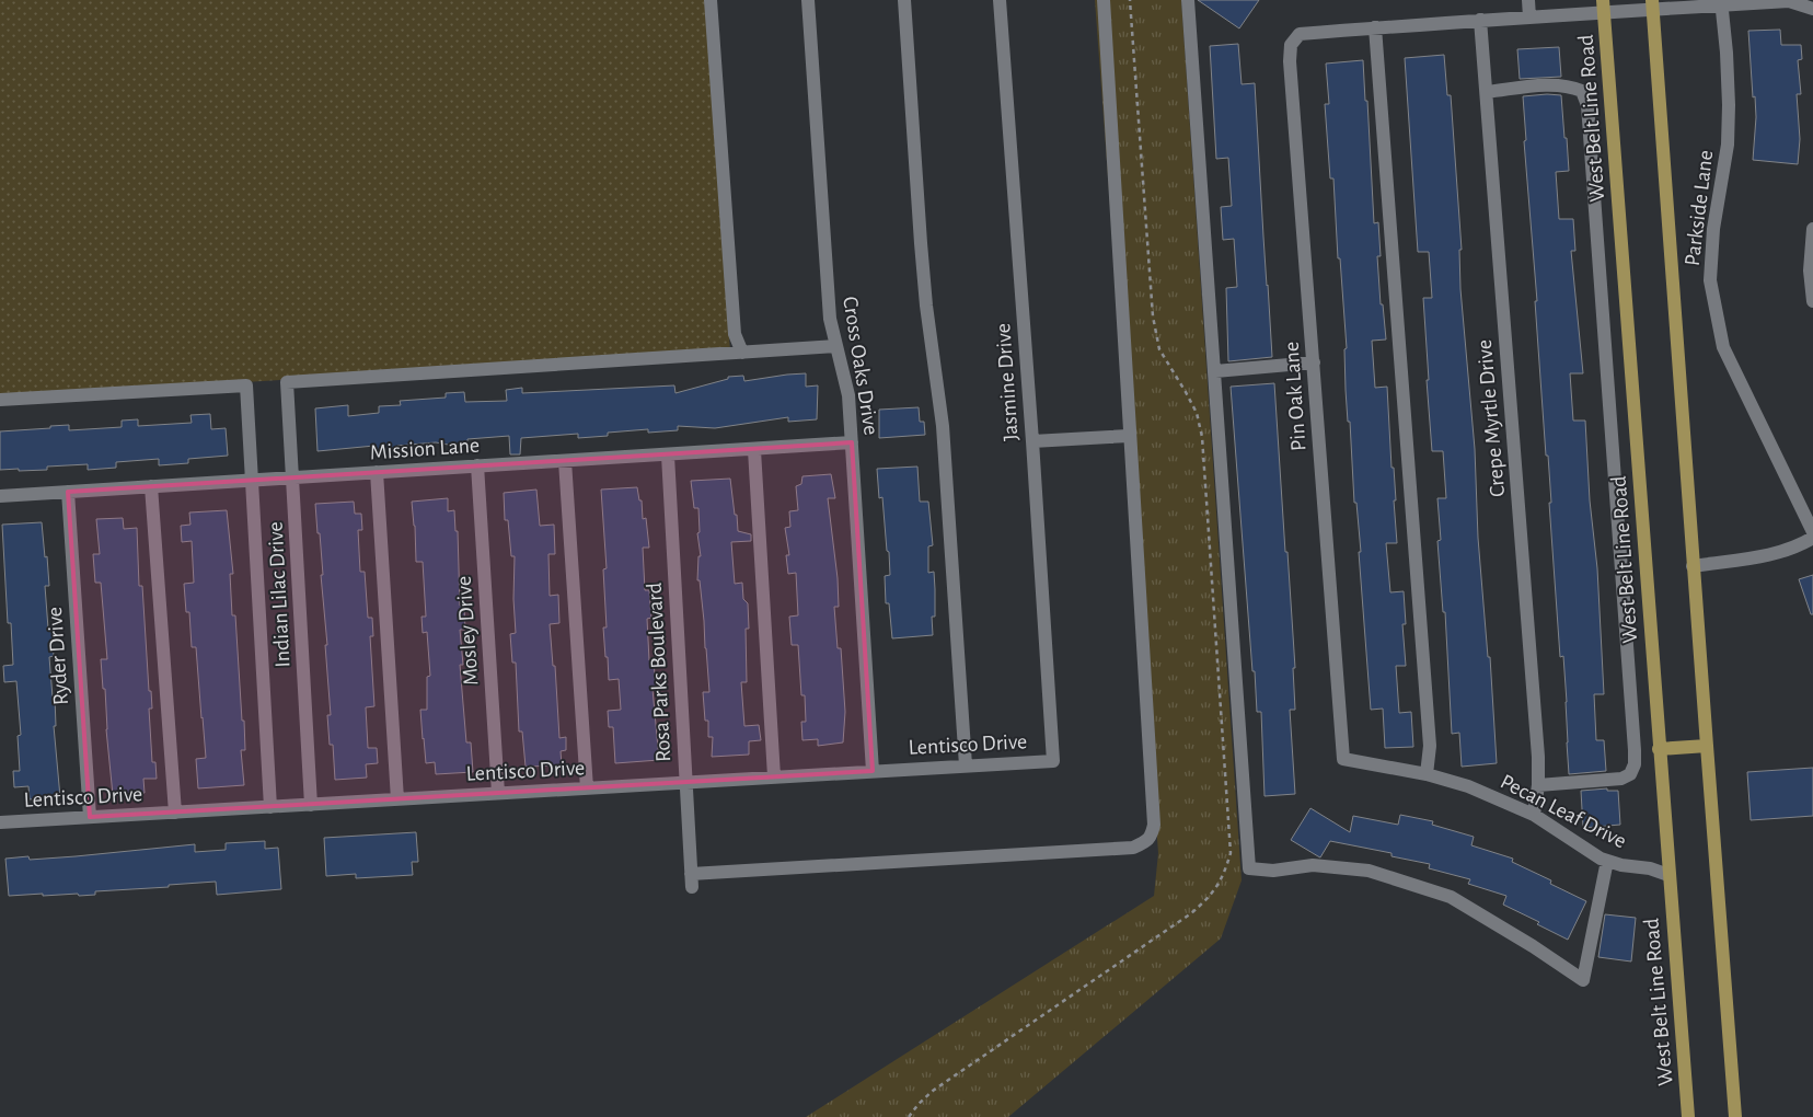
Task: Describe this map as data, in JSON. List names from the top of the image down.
{
  "streets": {
    "main road": ["West Belt Line Road"],
    "street": [
      "Parkside Lane",
      "Cross Oaks Drive",
      "Jasmine Drive",
      "Pin Oak Lane",
      "Crepe Myrtle Drive",
      "Mission Lane",
      "Indian Lilac Drive",
      "Mosley Drive",
      "Ryder Drive",
      "Rosa Parks Boulevard",
      "Lentisco Drive",
      "Pecan Leaf Drive"
    ]
  },
  "crossings": [
    ["West Belt Line Road", "Pecan Leaf Drive"],
    ["Cross Oaks Drive", "Mission Lane"],
    ["Cross Oaks Drive", "Lentisco Drive"],
    ["Jasmine Drive", "Lentisco Drive"],
    ["Pin Oak Lane", "Pecan Leaf Drive"],
    ["Crepe Myrtle Drive", "Pecan Leaf Drive"],
    ["Mission Lane", "Indian Lilac Drive"],
    ["Mission Lane", "Mosley Drive"],
    ["Mission Lane", "Ryder Drive"],
    ["Mission Lane", "Rosa Parks Boulevard"],
    ["Indian Lilac Drive", "Lentisco Drive"],
    ["Mosley Drive", "Lentisco Drive"],
    ["Ryder Drive", "Lentisco Drive"],
    ["Rosa Parks Boulevard", "Lentisco Drive"]
  ]
}
